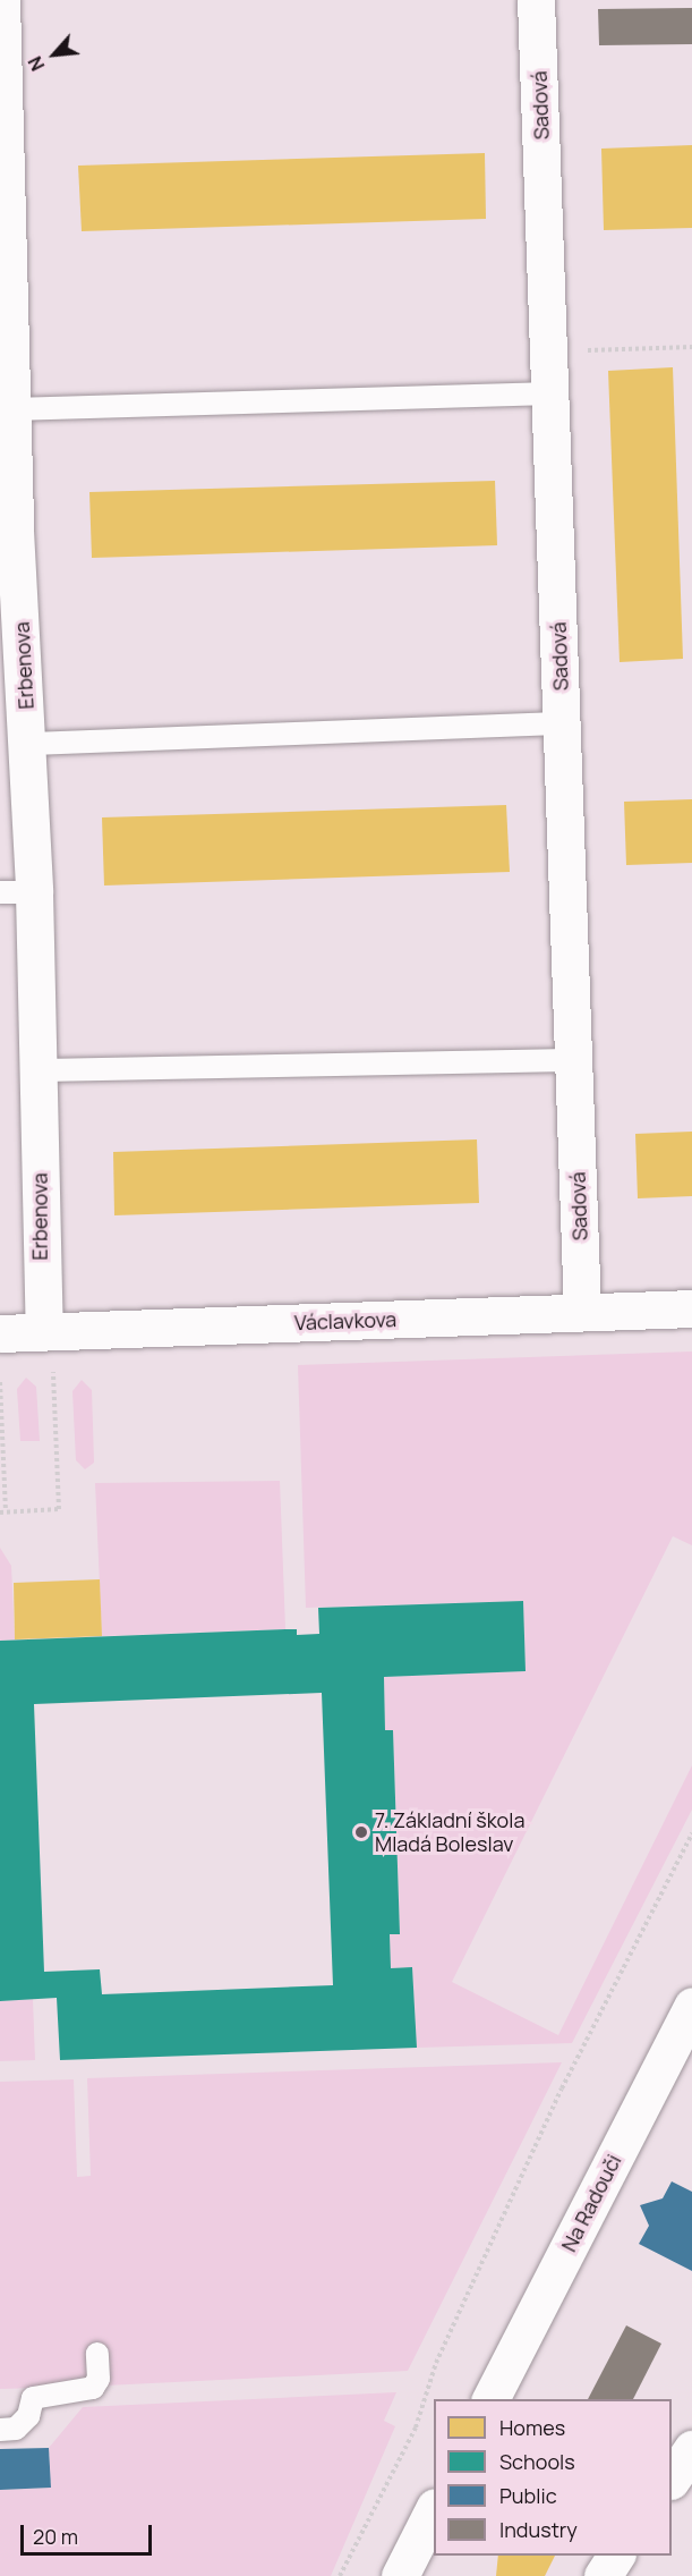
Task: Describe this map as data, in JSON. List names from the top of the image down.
{
  "streets": {
    "street": [
      "Sadová",
      "Erbenova",
      "Václavkova",
      "Na Radouči"
    ]
  },
  "crossings": [
    ["Sadová", "Václavkova"],
    ["Erbenova", "Václavkova"]
  ],
  "places": ["7. Základní škola Mladá Boleslav"],
  "legend": [
    "Homes",
    "Schools",
    "Public",
    "Industry"
  ],
  "scale_bar": "20 m",
  "north": "bottom left"
}
